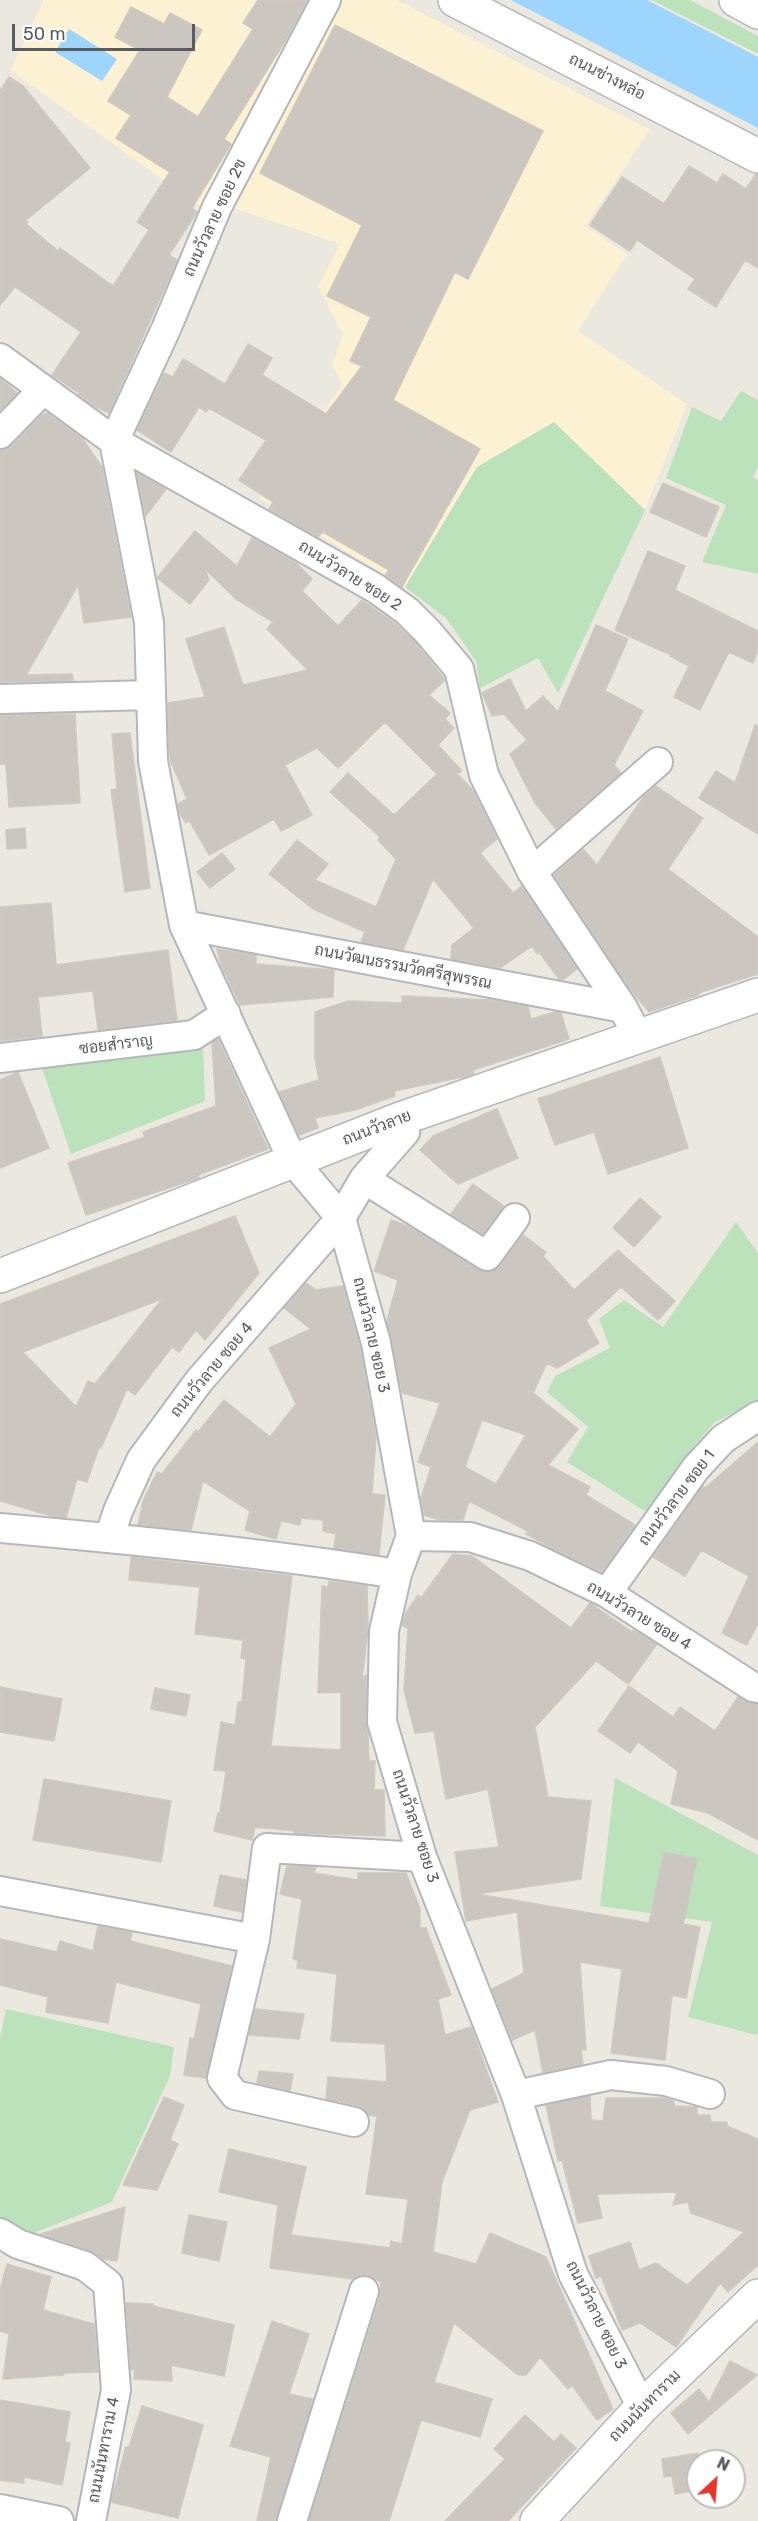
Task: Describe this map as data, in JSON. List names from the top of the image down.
{
  "streets": {
    "street": [
      "ถนนช่างหล่อ",
      "ถนนวัวลาย ซอย 2ข",
      "ถนนวัวลาย ซอย 2",
      "ถนนวัฒนธรรมวัดศรีสุพรรณ",
      "ซอยสำราญ",
      "ถนนวัวลาย",
      "ถนนวัวลาย ซอย 3",
      "ถนนวัวลาย ซอย 4",
      "ถนนวัวลาย ซอย 1",
      "ถนนนันทาราม",
      "ถนนนันทาราม 4"
    ]
  },
  "crossings": [
    ["ถนนวัวลาย ซอย 2ข", "ถนนวัวลาย ซอย 2"],
    ["ถนนวัวลาย ซอย 2", "ถนนวัฒนธรรมวัดศรีสุพรรณ"],
    ["ถนนวัวลาย ซอย 2", "ถนนวัวลาย"],
    ["ถนนวัฒนธรรมวัดศรีสุพรรณ", "ถนนวัวลาย"],
    ["ถนนวัวลาย", "ถนนวัวลาย ซอย 4"],
    ["ถนนวัวลาย ซอย 3", "ถนนวัวลาย ซอย 4"],
    ["ถนนวัวลาย ซอย 3", "ถนนนันทาราม"],
    ["ถนนวัวลาย ซอย 4", "ถนนวัวลาย ซอย 1"]
  ],
  "scale_bar": "50 m",
  "north": "top right"
}
